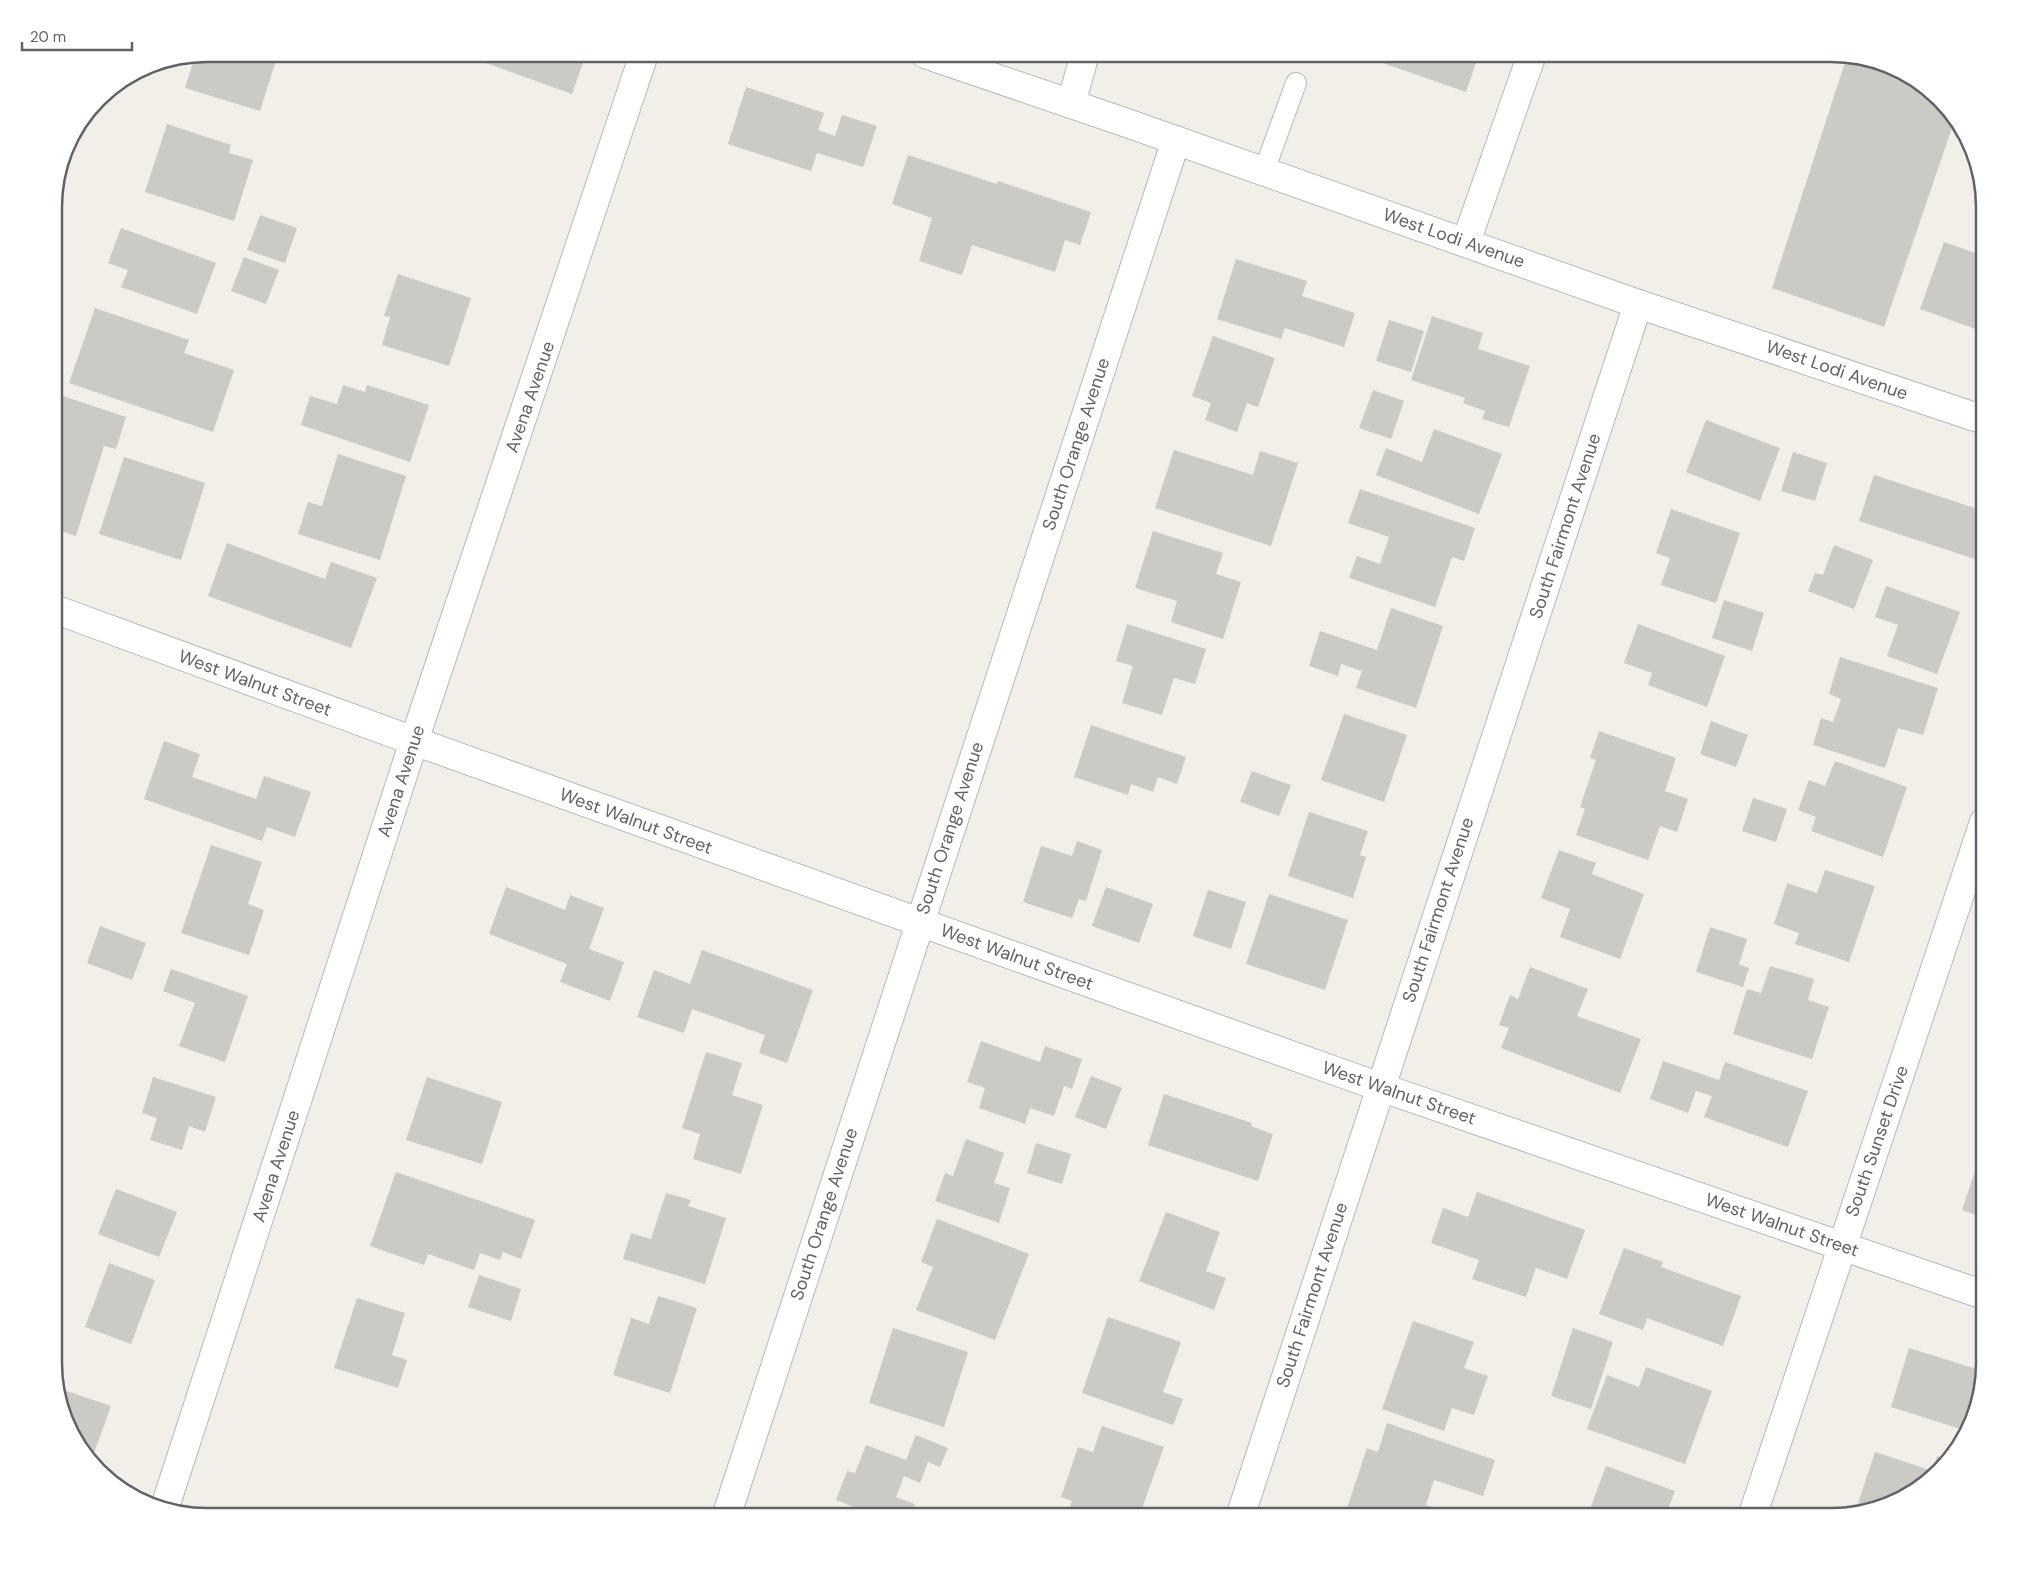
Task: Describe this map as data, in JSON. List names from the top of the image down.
{
  "streets": {
    "street": [
      "West Lodi Avenue",
      "Avena Avenue",
      "South Orange Avenue",
      "South Fairmont Avenue",
      "West Walnut Street",
      "South Sunset Drive"
    ]
  },
  "crossings": [
    ["West Lodi Avenue", "South Orange Avenue"],
    ["West Lodi Avenue", "South Fairmont Avenue"],
    ["Avena Avenue", "West Walnut Street"],
    ["South Orange Avenue", "West Walnut Street"],
    ["South Fairmont Avenue", "West Walnut Street"],
    ["West Walnut Street", "South Sunset Drive"]
  ],
  "scale_bar": "20 m"
}
